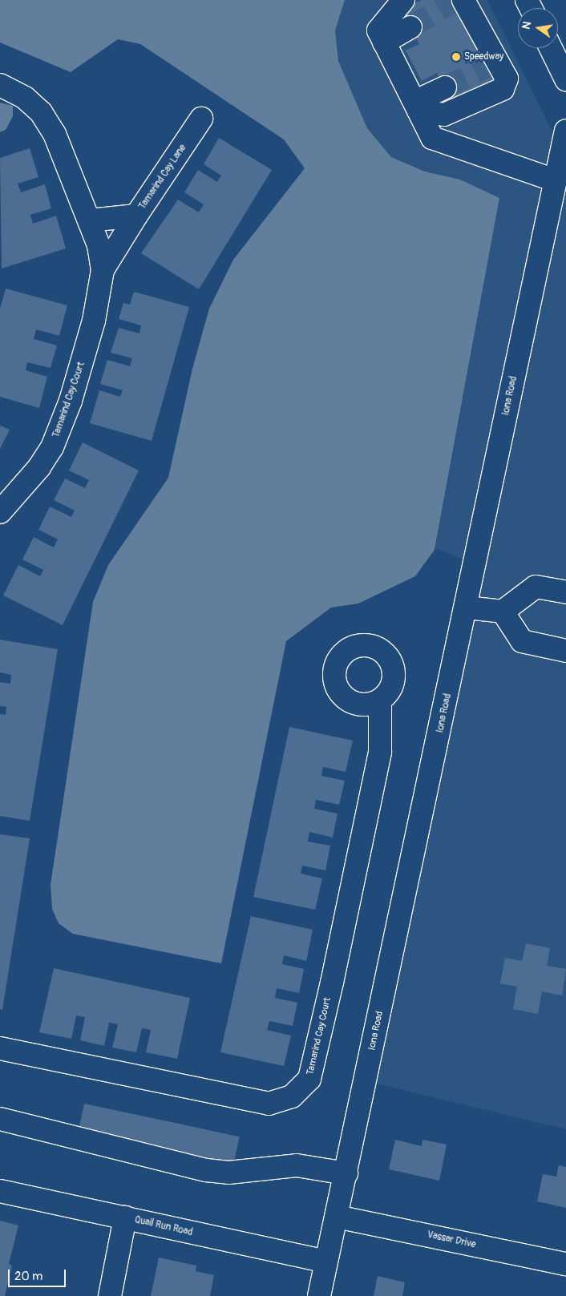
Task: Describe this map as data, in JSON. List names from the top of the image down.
{
  "streets": {
    "street": [
      "Tamarind Cay Lane",
      "Iona Road",
      "Tamarind Cay Court",
      "Quail Run Road",
      "Vassar Drive"
    ]
  },
  "crossings": [
    ["Tamarind Cay Lane", "Tamarind Cay Court"],
    ["Iona Road", "Quail Run Road"],
    ["Iona Road", "Vassar Drive"]
  ],
  "places": ["Speedway"],
  "scale_bar": "20 m",
  "north": "left"
}
